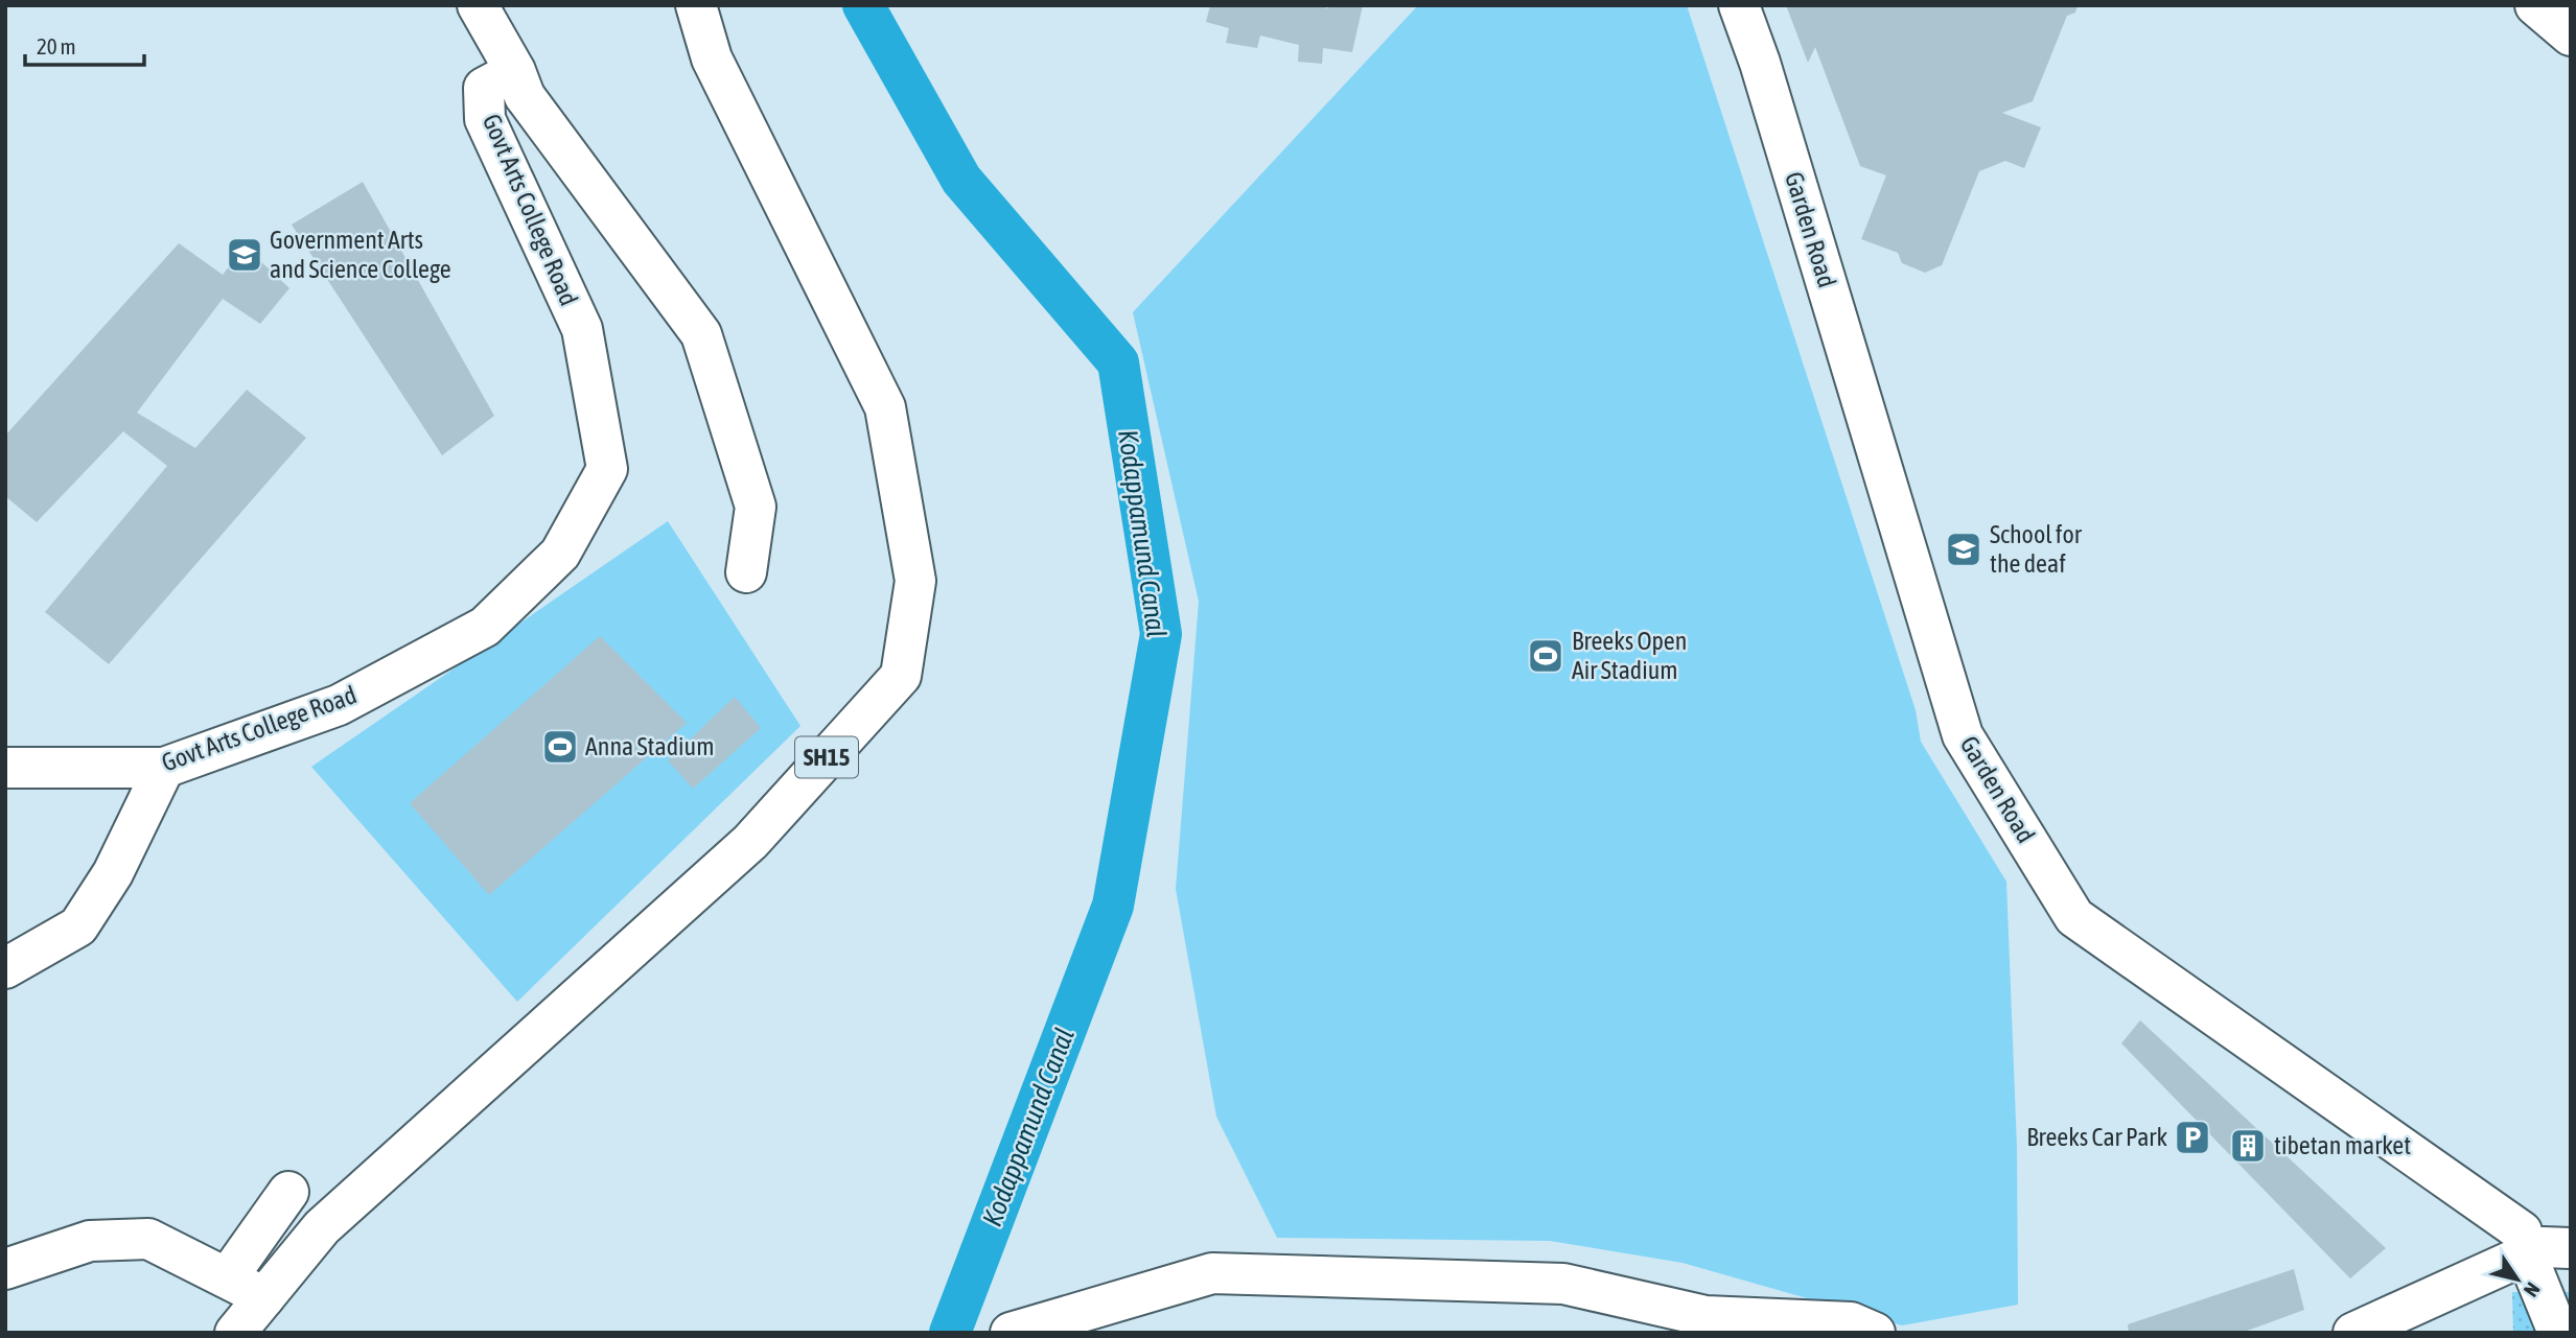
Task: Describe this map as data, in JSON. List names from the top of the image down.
{
  "streets": {
    "street": ["Govt Arts College Road", "Garden Road", "SH15"]
  },
  "water": ["Kodappamund Canal"],
  "places": {
    "school or university": ["Government Arts and Science College", "School for the deaf"],
    "sports": ["Breeks Open Air Stadium", "Anna Stadium"],
    "parking": ["Breeks Car Park"],
    "building": ["tibetan market"]
  },
  "scale_bar": "20 m",
  "north": "bottom right"
}
